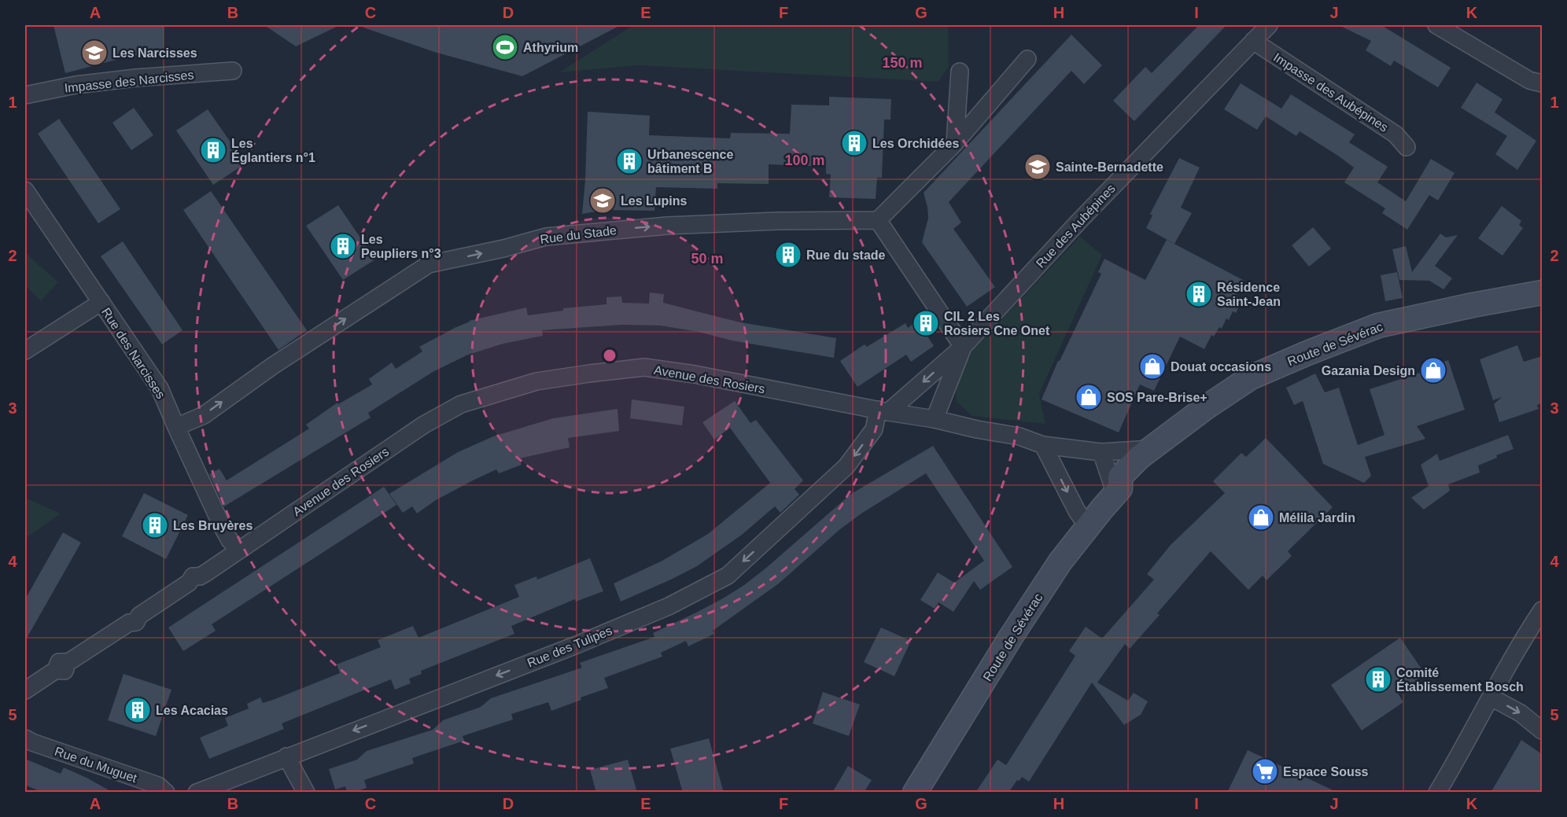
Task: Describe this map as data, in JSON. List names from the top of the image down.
{
  "streets": {
    "main road": ["Route de Sévérac"],
    "street": [
      "Impasse des Narcisses",
      "Impasse des Aubépines",
      "Rue des Aubépines",
      "Rue du Stade",
      "Rue des Narcisses",
      "Avenue des Rosiers",
      "Rue des Tulipes",
      "Rue du Muguet"
    ]
  },
  "crossings": [
    ["Impasse des Aubépines", "Rue des Aubépines"],
    ["Rue des Aubépines", "Avenue des Rosiers"],
    ["Rue des Aubépines", "Rue des Tulipes"],
    ["Rue du Stade", "Rue des Narcisses"],
    ["Route de Sévérac", "Avenue des Rosiers"],
    ["Rue des Narcisses", "Avenue des Rosiers"],
    ["Avenue des Rosiers", "Rue des Tulipes"]
  ],
  "one_way": ["Rue du Stade", "Rue des Tulipes"],
  "places": {
    "sports": ["Athyrium"],
    "school or university": ["Les Narcisses", "Sainte-Bernadette", "Les Lupins"],
    "building": [
      "Les Orchidées",
      "Les Églantiers n°1",
      "Urbanescence bâtiment B",
      "Les Peupliers n°3",
      "Rue du stade",
      "Résidence Saint-Jean",
      "CIL 2 Les Rosiers Cne Onet",
      "Les Bruyères",
      "Comité Établissement Bosch",
      "Les Acacias"
    ],
    "shop": [
      "Douat occasions",
      "Gazania Design",
      "SOS Pare-Brise+",
      "Mélila Jardin"
    ],
    "supermarket": ["Espace Souss"]
  },
  "grid": {
    "columns": [
      "A",
      "B",
      "C",
      "D",
      "E",
      "F",
      "G",
      "H",
      "I",
      "J",
      "K"
    ],
    "rows": [
      "1",
      "2",
      "3",
      "4",
      "5"
    ]
  },
  "rings": ["150 m", "100 m", "50 m"]
}
